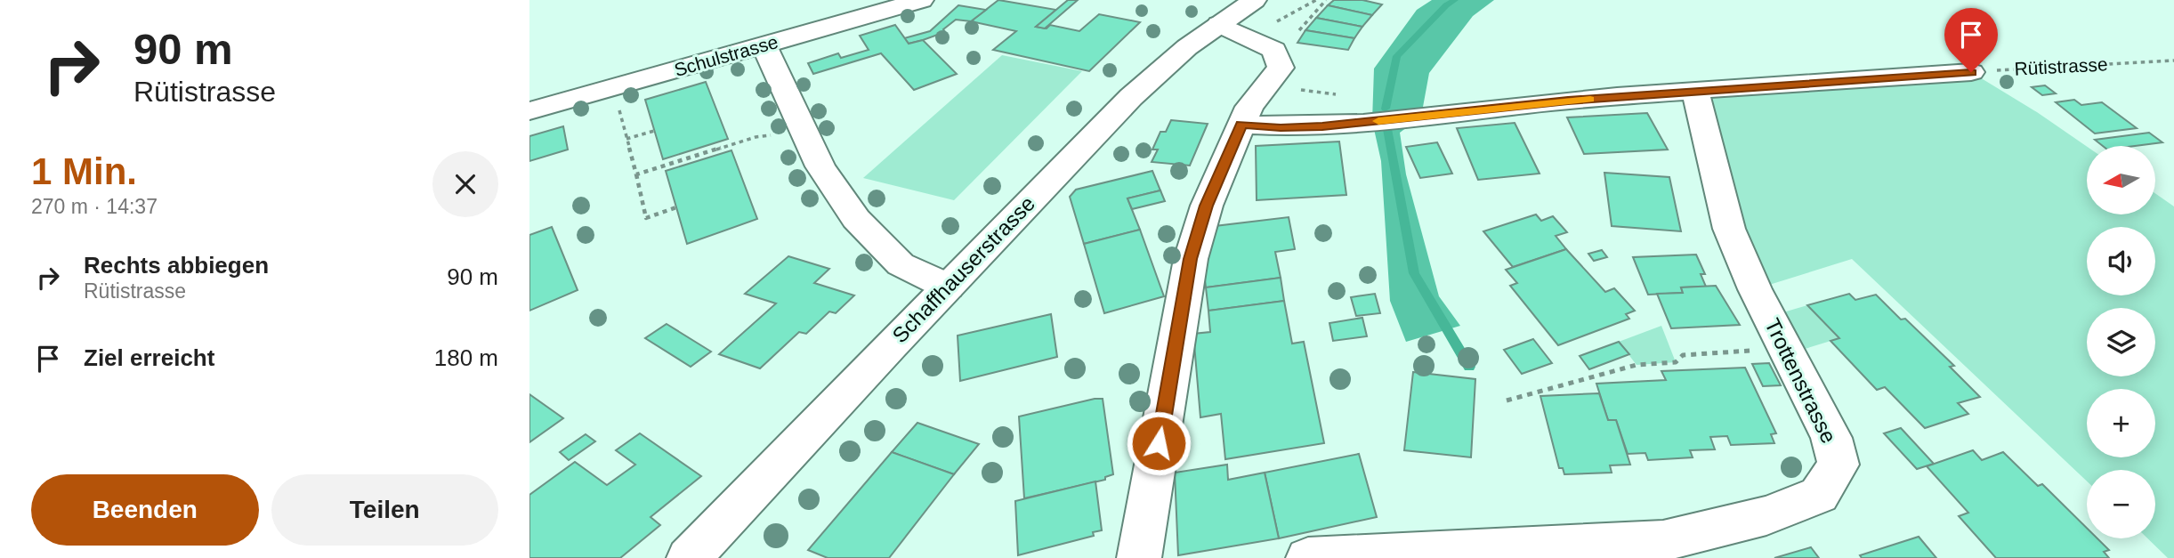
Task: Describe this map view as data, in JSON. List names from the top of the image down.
{
  "streets": {
    "street": ["Schulstrasse", "Schaffhauserstrasse", "Trottenstrasse"],
    "path": ["Rütistrasse"]
  },
  "north": "left",
  "page": {
    "turn": ["90 m", "Rütistrasse"],
    "heading": ["1 Min.", "270 m · 14:37"],
    "map_buttons": ["+", "−"],
    "list": [
      {
        "name": "Rechts abbiegen",
        "note": "Rütistrasse",
        "value": "90 m"
      },
      {
        "name": "Ziel erreicht",
        "value": "180 m"
      }
    ],
    "buttons": ["Beenden", "Teilen"]
  }
}
